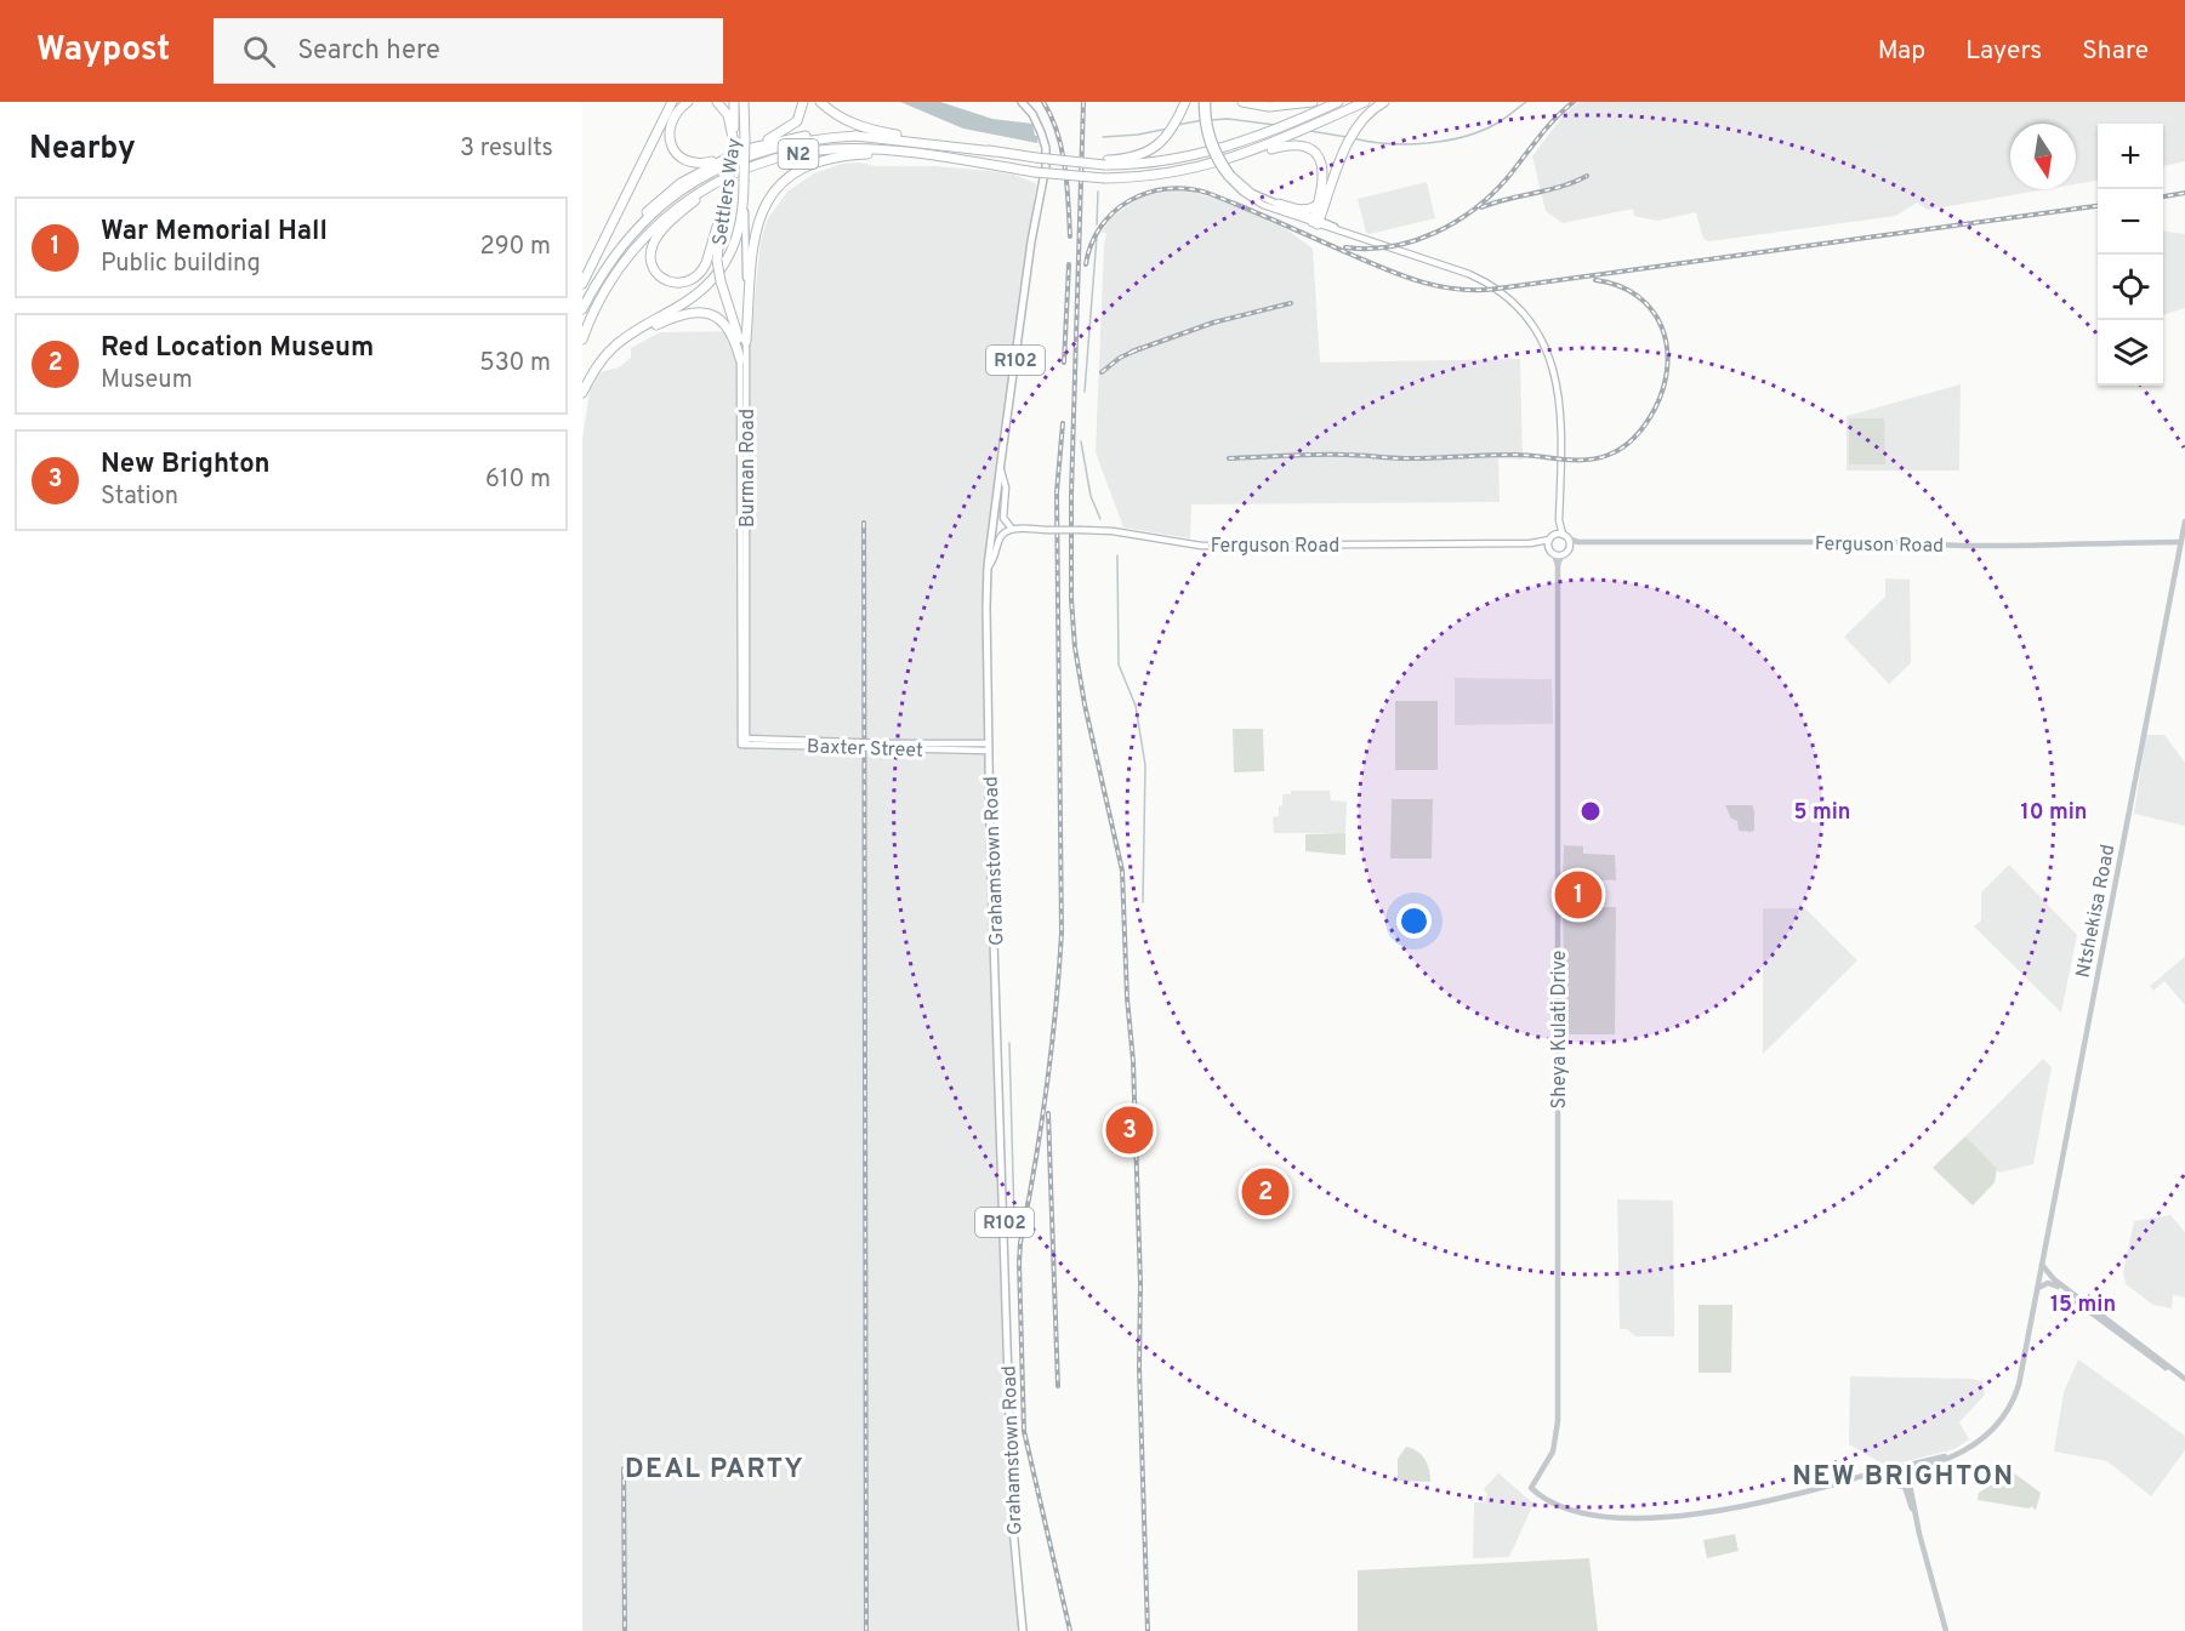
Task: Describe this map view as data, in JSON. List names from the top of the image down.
{
  "streets": {
    "highway": ["N2", "Settlers Way", "Burman Road"],
    "main road": [
      "R102",
      "Ferguson Road",
      "Baxter Street",
      "Grahamstown Road"
    ],
    "street": ["Ntshekisa Road", "Sheya Kulati Drive"]
  },
  "crossings": [
    ["Settlers Way", "Burman Road"],
    ["Burman Road", "Baxter Street"],
    ["Ferguson Road", "Ntshekisa Road"],
    ["Ferguson Road", "Sheya Kulati Drive"],
    ["Baxter Street", "Grahamstown Road"]
  ],
  "districts": ["DEAL PARTY", "NEW BRIGHTON"],
  "north": "bottom",
  "page": {
    "header": "Waypost",
    "search": "Search here",
    "nav": ["Map", "Layers", "Share"],
    "heading": ["Nearby", "3 results"],
    "map_buttons": ["+", "−"],
    "list": [
      {
        "mark": "1",
        "name": "War Memorial Hall",
        "note": "Public building",
        "value": "290 m"
      },
      {
        "mark": "2",
        "name": "Red Location Museum",
        "note": "Museum",
        "value": "530 m"
      },
      {
        "mark": "3",
        "name": "New Brighton",
        "note": "Station",
        "value": "610 m"
      }
    ],
    "pins": ["1", "3", "2"]
  },
  "rings": ["5 min", "10 min", "15 min"]
}
